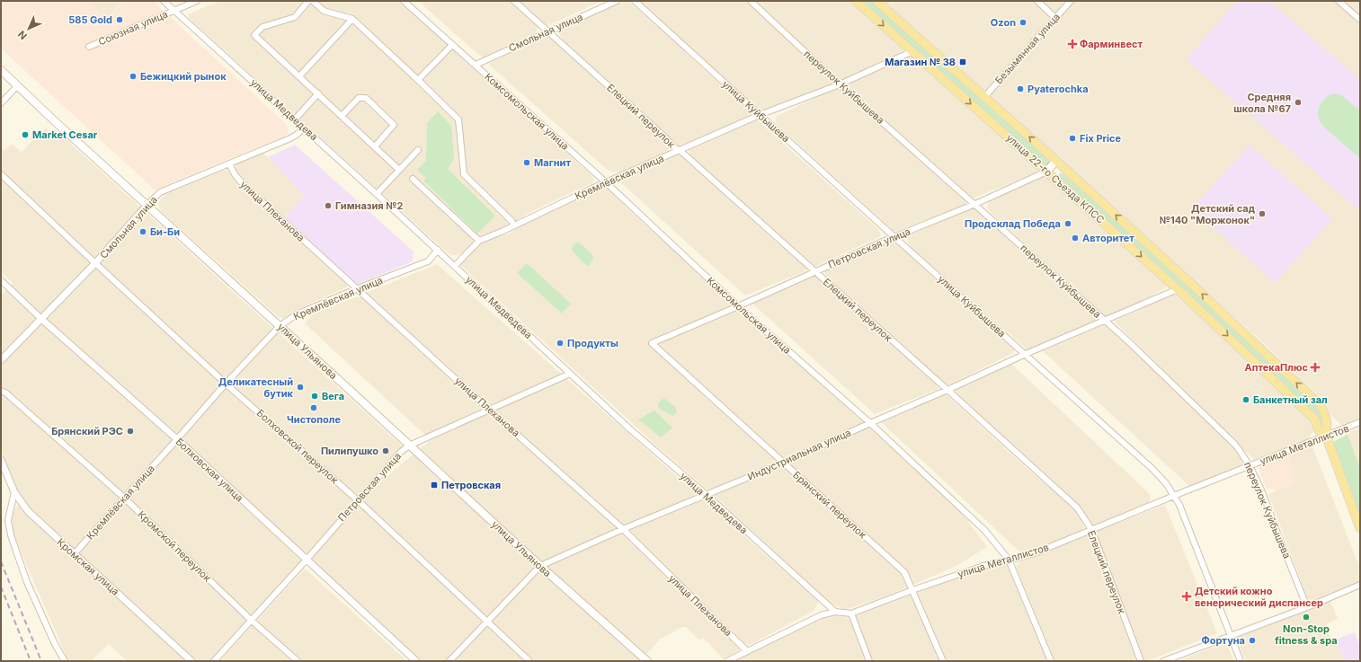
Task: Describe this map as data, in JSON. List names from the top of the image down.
{
  "streets": {
    "main road": ["улица 22-го Съезда КПСС", "улица Ульянова"],
    "street": [
      "Союзная улица",
      "Смольная улица",
      "Безымянная улица",
      "переулок Куйбышева",
      "улица Медведева",
      "Комсомольская улица",
      "улица Куйбышева",
      "Елецкий переулок",
      "Кремлёвская улица",
      "улица Плеханова",
      "Петровская улица",
      "улица Металлистов",
      "Болховской переулок",
      "Индустриальная улица",
      "Болховская улица",
      "Брянский переулок",
      "Кромской переулок",
      "Кромская улица"
    ]
  },
  "crossings": [
    ["Союзная улица", "улица Медведева"],
    ["Смольная улица", "улица Медведева"],
    ["Смольная улица", "Комсомольская улица"],
    ["Смольная улица", "Елецкий переулок"],
    ["Смольная улица", "улица Плеханова"],
    ["Смольная улица", "улица Ульянова"],
    ["Смольная улица", "Болховской переулок"],
    ["Смольная улица", "Болховская улица"],
    ["Безымянная улица", "улица 22-го Съезда КПСС"],
    ["переулок Куйбышева", "Кремлёвская улица"],
    ["переулок Куйбышева", "Петровская улица"],
    ["переулок Куйбышева", "улица Металлистов"],
    ["переулок Куйбышева", "Индустриальная улица"],
    ["улица Медведева", "Кремлёвская улица"],
    ["улица Медведева", "Петровская улица"],
    ["улица Медведева", "улица Металлистов"],
    ["улица Медведева", "Индустриальная улица"],
    ["Комсомольская улица", "Кремлёвская улица"],
    ["Комсомольская улица", "Петровская улица"],
    ["Комсомольская улица", "улица Металлистов"],
    ["Комсомольская улица", "Индустриальная улица"],
    ["улица Куйбышева", "Кремлёвская улица"],
    ["улица Куйбышева", "Петровская улица"],
    ["улица Куйбышева", "улица Металлистов"],
    ["улица Куйбышева", "Индустриальная улица"],
    ["Елецкий переулок", "Кремлёвская улица"],
    ["Елецкий переулок", "Петровская улица"],
    ["Елецкий переулок", "улица Металлистов"],
    ["Елецкий переулок", "Индустриальная улица"],
    ["Кремлёвская улица", "улица 22-го Съезда КПСС"],
    ["Кремлёвская улица", "улица Плеханова"],
    ["Кремлёвская улица", "улица Ульянова"],
    ["Кремлёвская улица", "Болховской переулок"],
    ["Кремлёвская улица", "Болховская улица"],
    ["Кремлёвская улица", "Кромской переулок"],
    ["Кремлёвская улица", "Кромская улица"],
    ["улица 22-го Съезда КПСС", "Петровская улица"],
    ["улица 22-го Съезда КПСС", "улица Металлистов"],
    ["улица 22-го Съезда КПСС", "Индустриальная улица"],
    ["улица Плеханова", "Петровская улица"],
    ["улица Плеханова", "улица Металлистов"],
    ["улица Плеханова", "Индустриальная улица"],
    ["Петровская улица", "улица Ульянова"],
    ["Петровская улица", "Болховской переулок"],
    ["Петровская улица", "Болховская улица"],
    ["Петровская улица", "Брянский переулок"],
    ["Петровская улица", "Кромской переулок"],
    ["улица Ульянова", "Индустриальная улица"],
    ["улица Металлистов", "Брянский переулок"],
    ["Болховской переулок", "Индустриальная улица"],
    ["Индустриальная улица", "Брянский переулок"]
  ],
  "places": {
    "other": [
      "585 Gold",
      "Ozon",
      "Бежицкий рынок",
      "Pyaterochka",
      "Средняя школа №67",
      "Market Cesar",
      "Fix Price",
      "Магнит",
      "Гимназия №2",
      "Детский сад №140 \"Моржонок\"",
      "Продсклад Победа",
      "Би-Би",
      "Авторитет",
      "Продукты",
      "Деликатесный бутик",
      "Вега",
      "Банкетный зал",
      "Чистополе",
      "Брянский РЭС",
      "Пилипушко",
      "Non-Stop fitness & spa",
      "Фортуна"
    ],
    "health": ["Фарминвест", "АптекаПлюс", "Детский кожно венерический диспансер"],
    "transit": ["Магазин № 38", "Петровская"]
  },
  "north": "bottom left"
}
